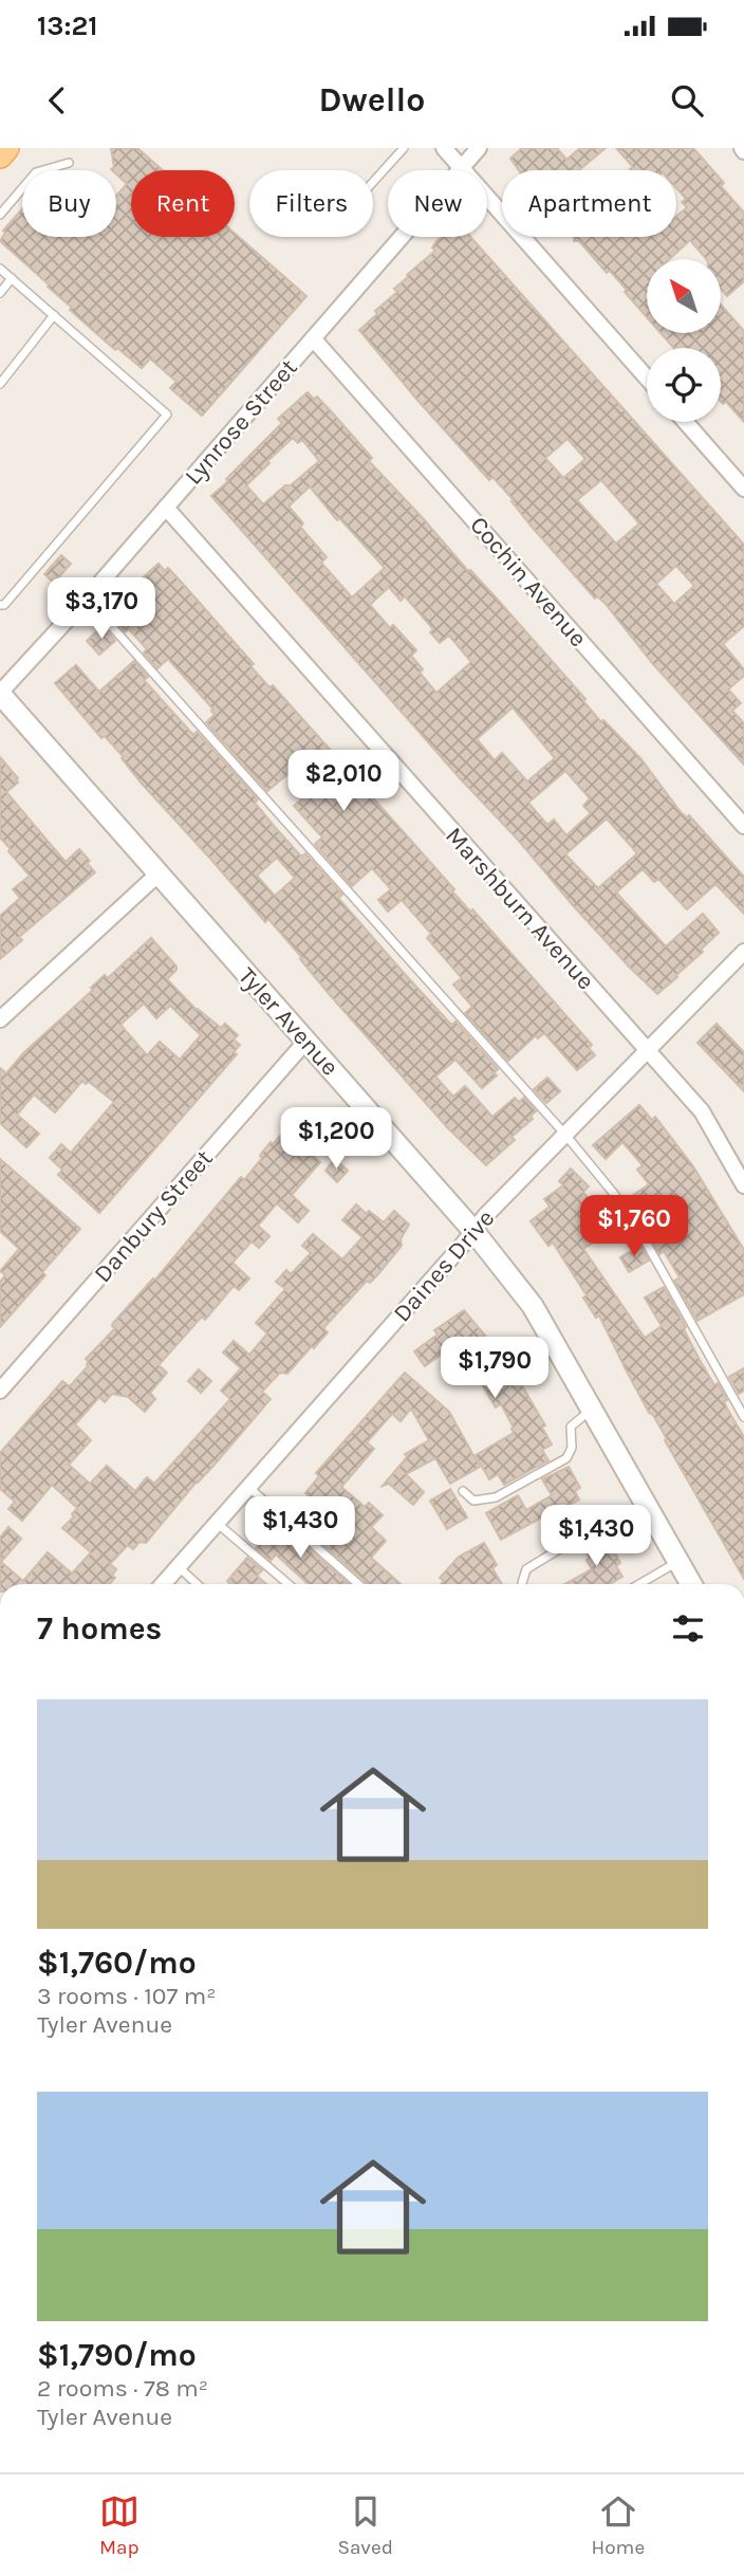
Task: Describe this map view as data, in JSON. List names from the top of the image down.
{
  "streets": {
    "street": [
      "Lynrose Street",
      "Cochin Avenue",
      "Marshburn Avenue",
      "Tyler Avenue",
      "Danbury Street",
      "Daines Drive"
    ]
  },
  "crossings": [
    ["Lynrose Street", "Cochin Avenue"],
    ["Lynrose Street", "Marshburn Avenue"],
    ["Lynrose Street", "Tyler Avenue"],
    ["Marshburn Avenue", "Daines Drive"],
    ["Tyler Avenue", "Danbury Street"],
    ["Tyler Avenue", "Daines Drive"]
  ],
  "north": "top left",
  "page": {
    "status": "13:21",
    "header": "Dwello",
    "chip": [
      "Buy",
      "Rent",
      "Filters",
      "New",
      "Apartment"
    ],
    "price": [
      "$3,170",
      "$2,010",
      "$1,200",
      "$1,760",
      "$1,790",
      "$1,430",
      "$1,430"
    ],
    "heading": "7 homes",
    "list": [
      {
        "name": "$1,760/mo",
        "note": "3 rooms · 107 m² · Tyler Avenue"
      },
      {
        "name": "$1,790/mo",
        "note": "2 rooms · 78 m² · Tyler Avenue"
      }
    ],
    "tabs": ["Map", "Saved", "Home"]
  }
}
